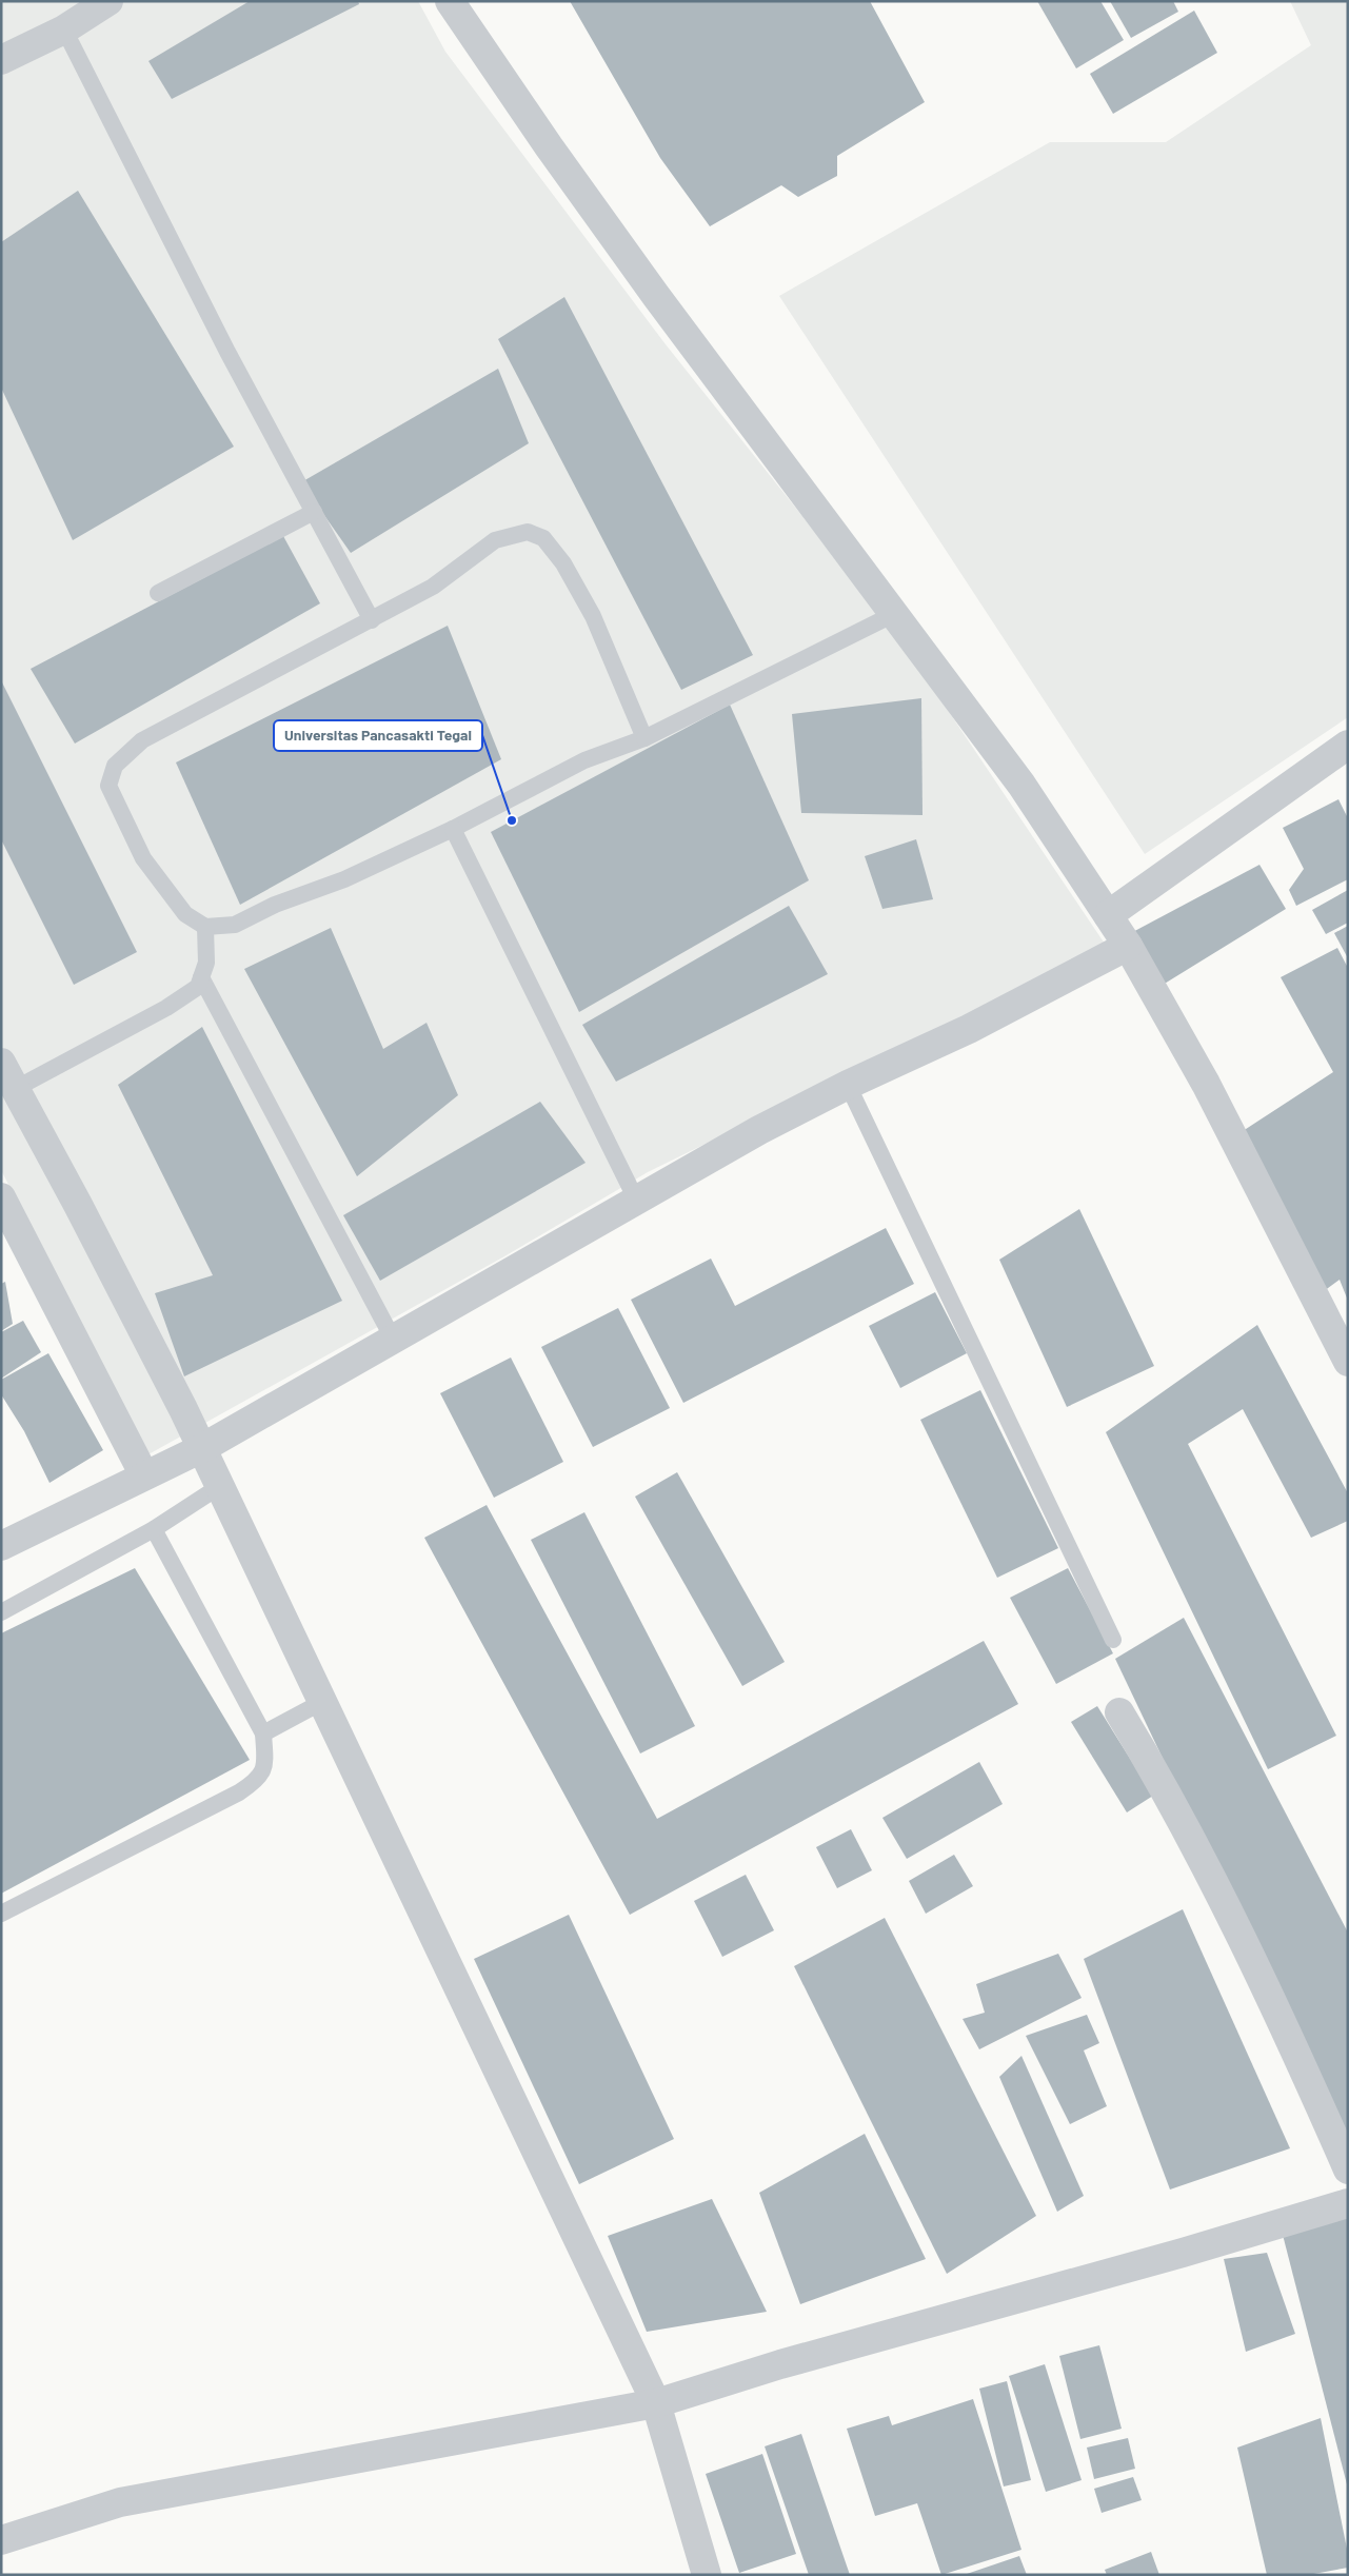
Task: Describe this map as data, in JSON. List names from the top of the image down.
{
  "places": ["Universitas Pancasakti Tegal"]
}
